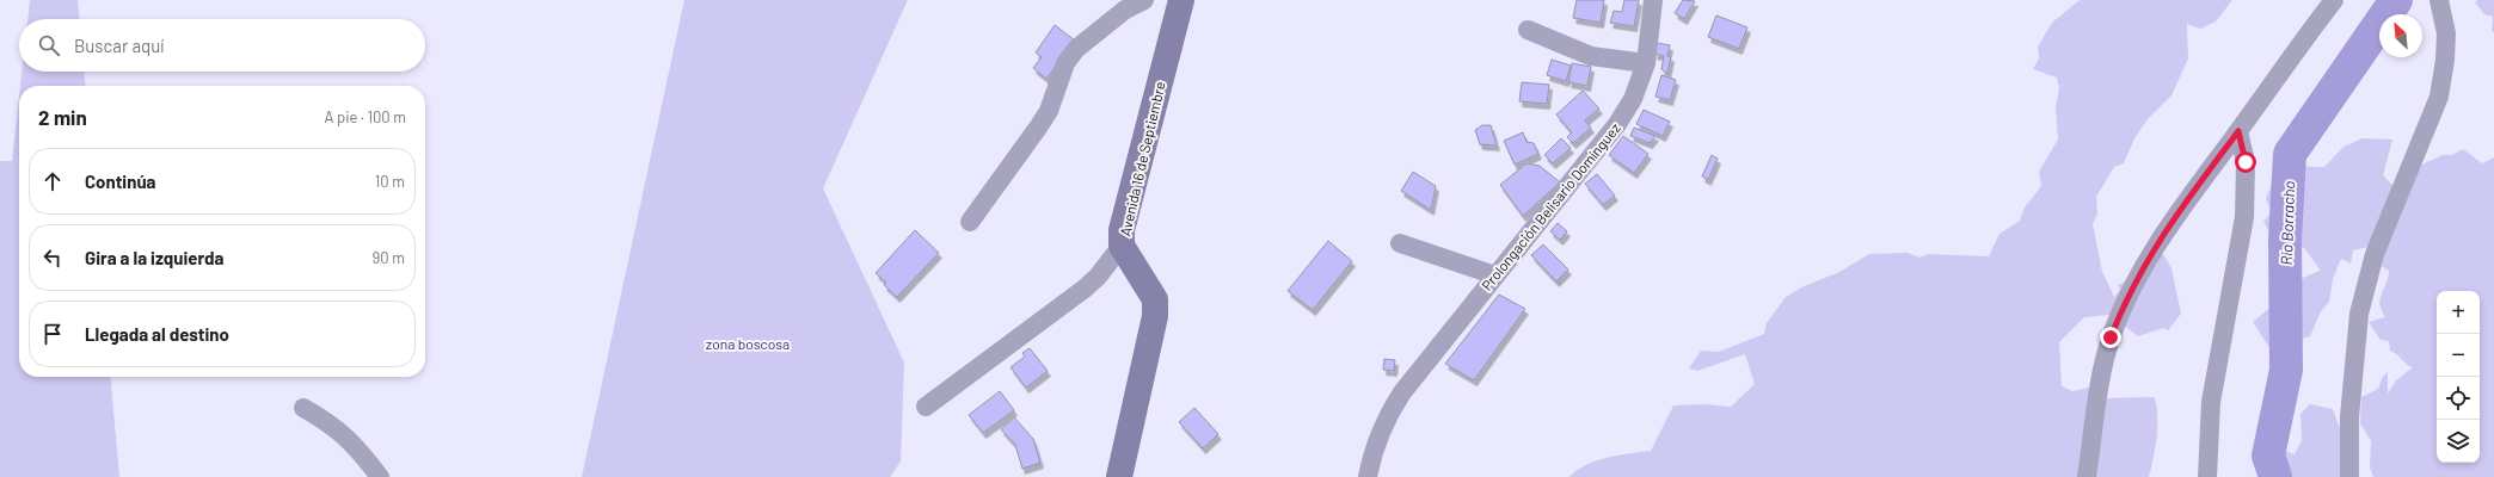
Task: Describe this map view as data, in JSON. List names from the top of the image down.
{
  "streets": {
    "street": ["Avenida 16 de Septiembre", "Prolongación Belisario Domínguez"]
  },
  "water": ["Río Borracho"],
  "parks": ["zona boscosa"],
  "north": "top left",
  "page": {
    "search": "Buscar aquí",
    "heading": ["2 min", "A pie · 100 m"],
    "list": [
      ["Continúa", "10 m"],
      ["Gira a la izquierda", "90 m"],
      "Llegada al destino"
    ],
    "map_buttons": ["+", "−"]
  }
}
